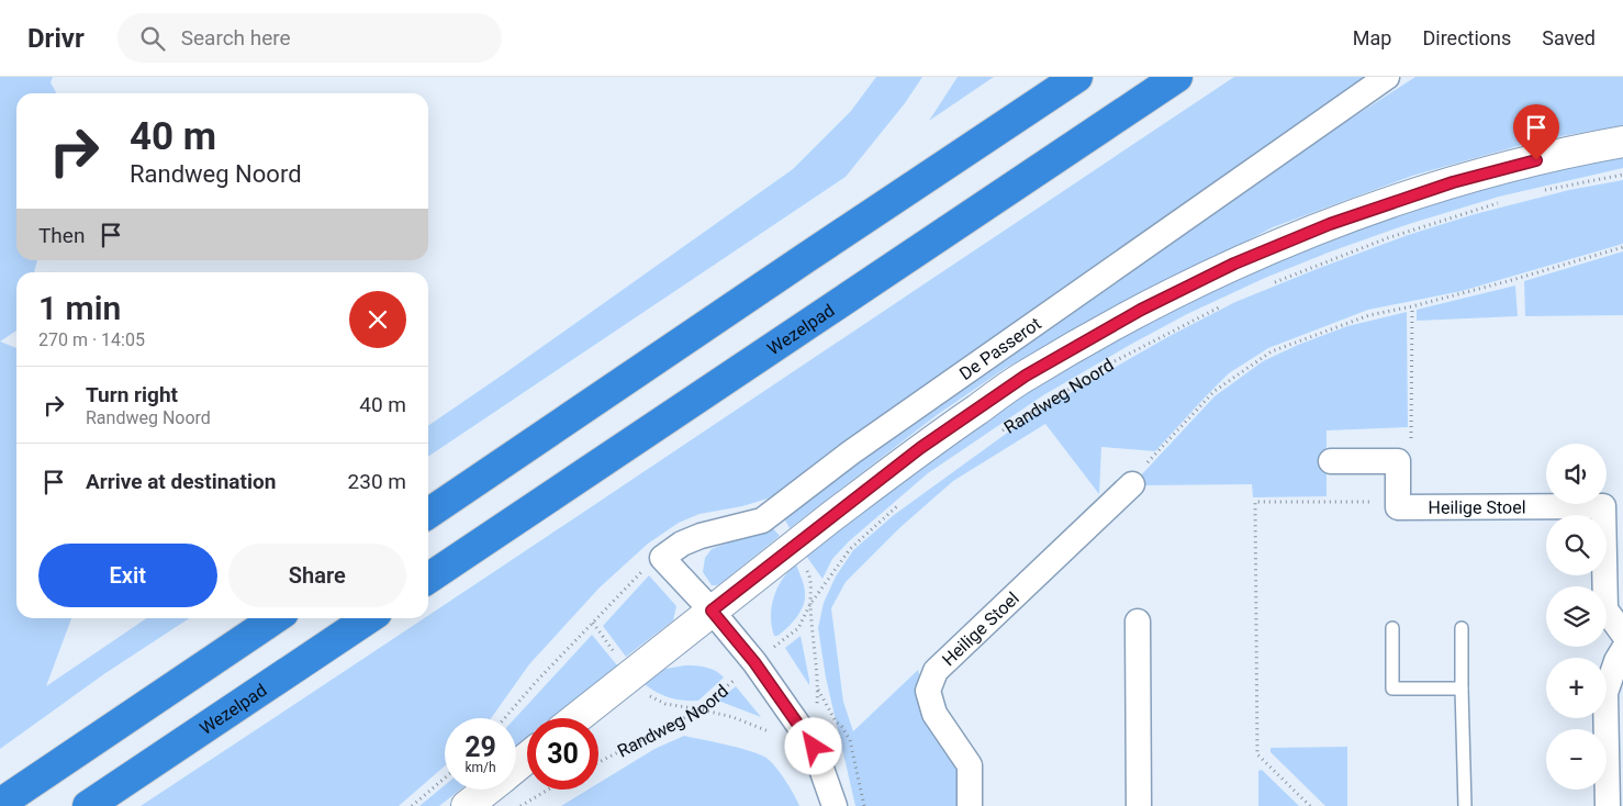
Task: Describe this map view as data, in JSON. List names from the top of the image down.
{
  "streets": {
    "highway": ["Wezelpad"],
    "main road": ["Randweg Noord"],
    "street": ["De Passerot", "Heilige Stoel"]
  },
  "page": {
    "header": "Drivr",
    "search": "Search here",
    "nav": ["Map", "Directions", "Saved"],
    "turn": ["40 m", "Randweg Noord"],
    "then": "Then",
    "heading": ["1 min", "270 m · 14:05"],
    "list": [
      {
        "name": "Turn right",
        "note": "Randweg Noord",
        "value": "40 m"
      },
      {
        "name": "Arrive at destination",
        "value": "230 m"
      }
    ],
    "map_buttons": ["+", "−"],
    "buttons": ["Exit", "Share"],
    "speed": "29 km/h",
    "limit": "30"
  }
}
